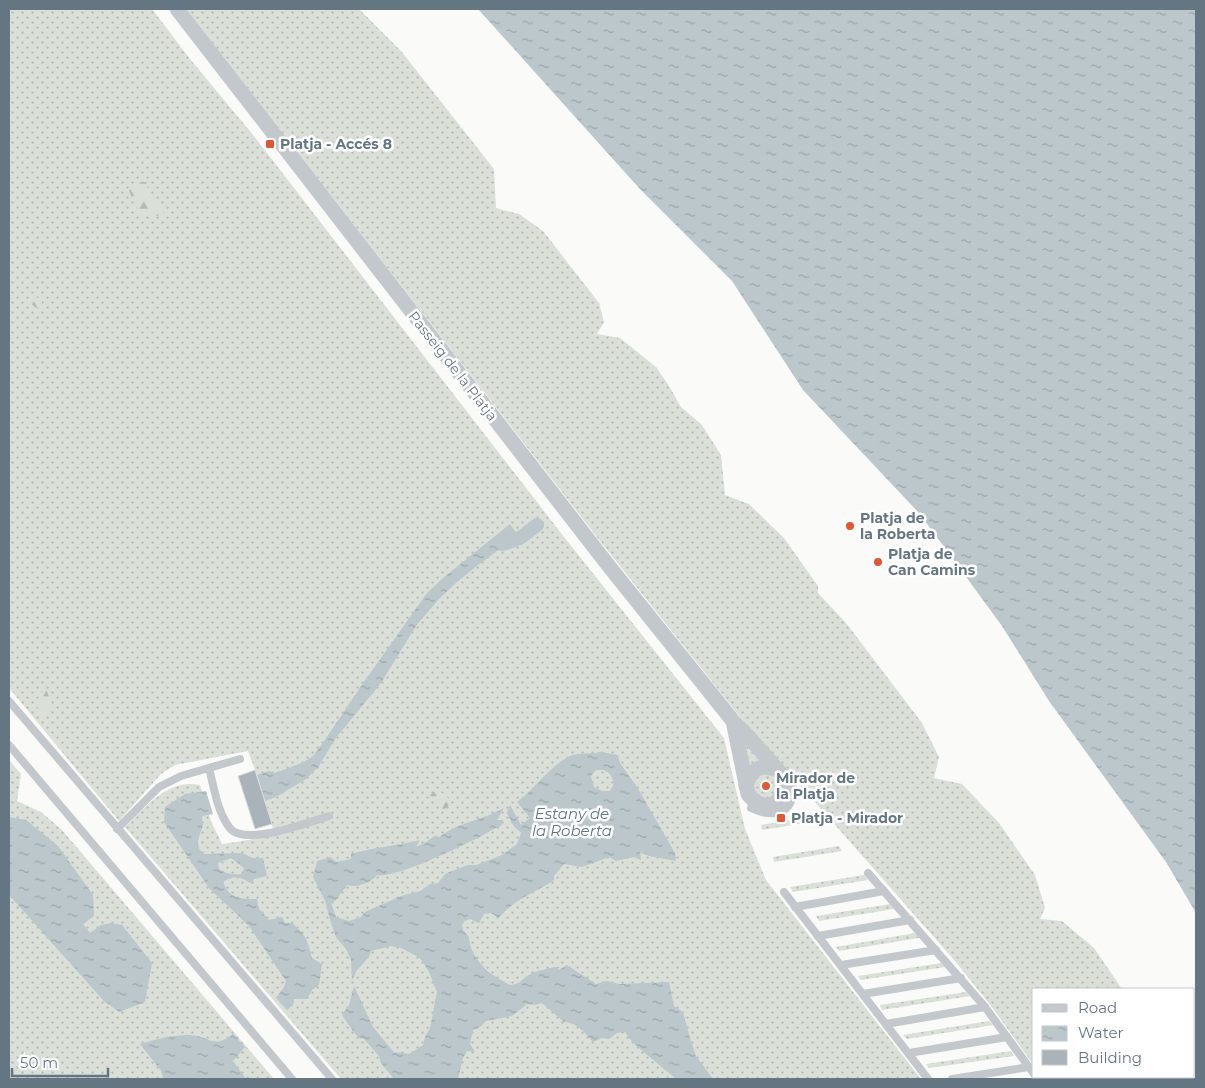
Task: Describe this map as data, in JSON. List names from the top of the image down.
{
  "streets": {
    "street": ["Passeig de la Platja"]
  },
  "water": ["Estany de la Roberta"],
  "places": {
    "transit": ["Platja - Accés 8", "Platja - Mirador"],
    "other": ["Platja de la Roberta", "Platja de Can Camins", "Mirador de la Platja"]
  },
  "legend": ["Road", "Water", "Building"],
  "scale_bar": "50 m"
}
